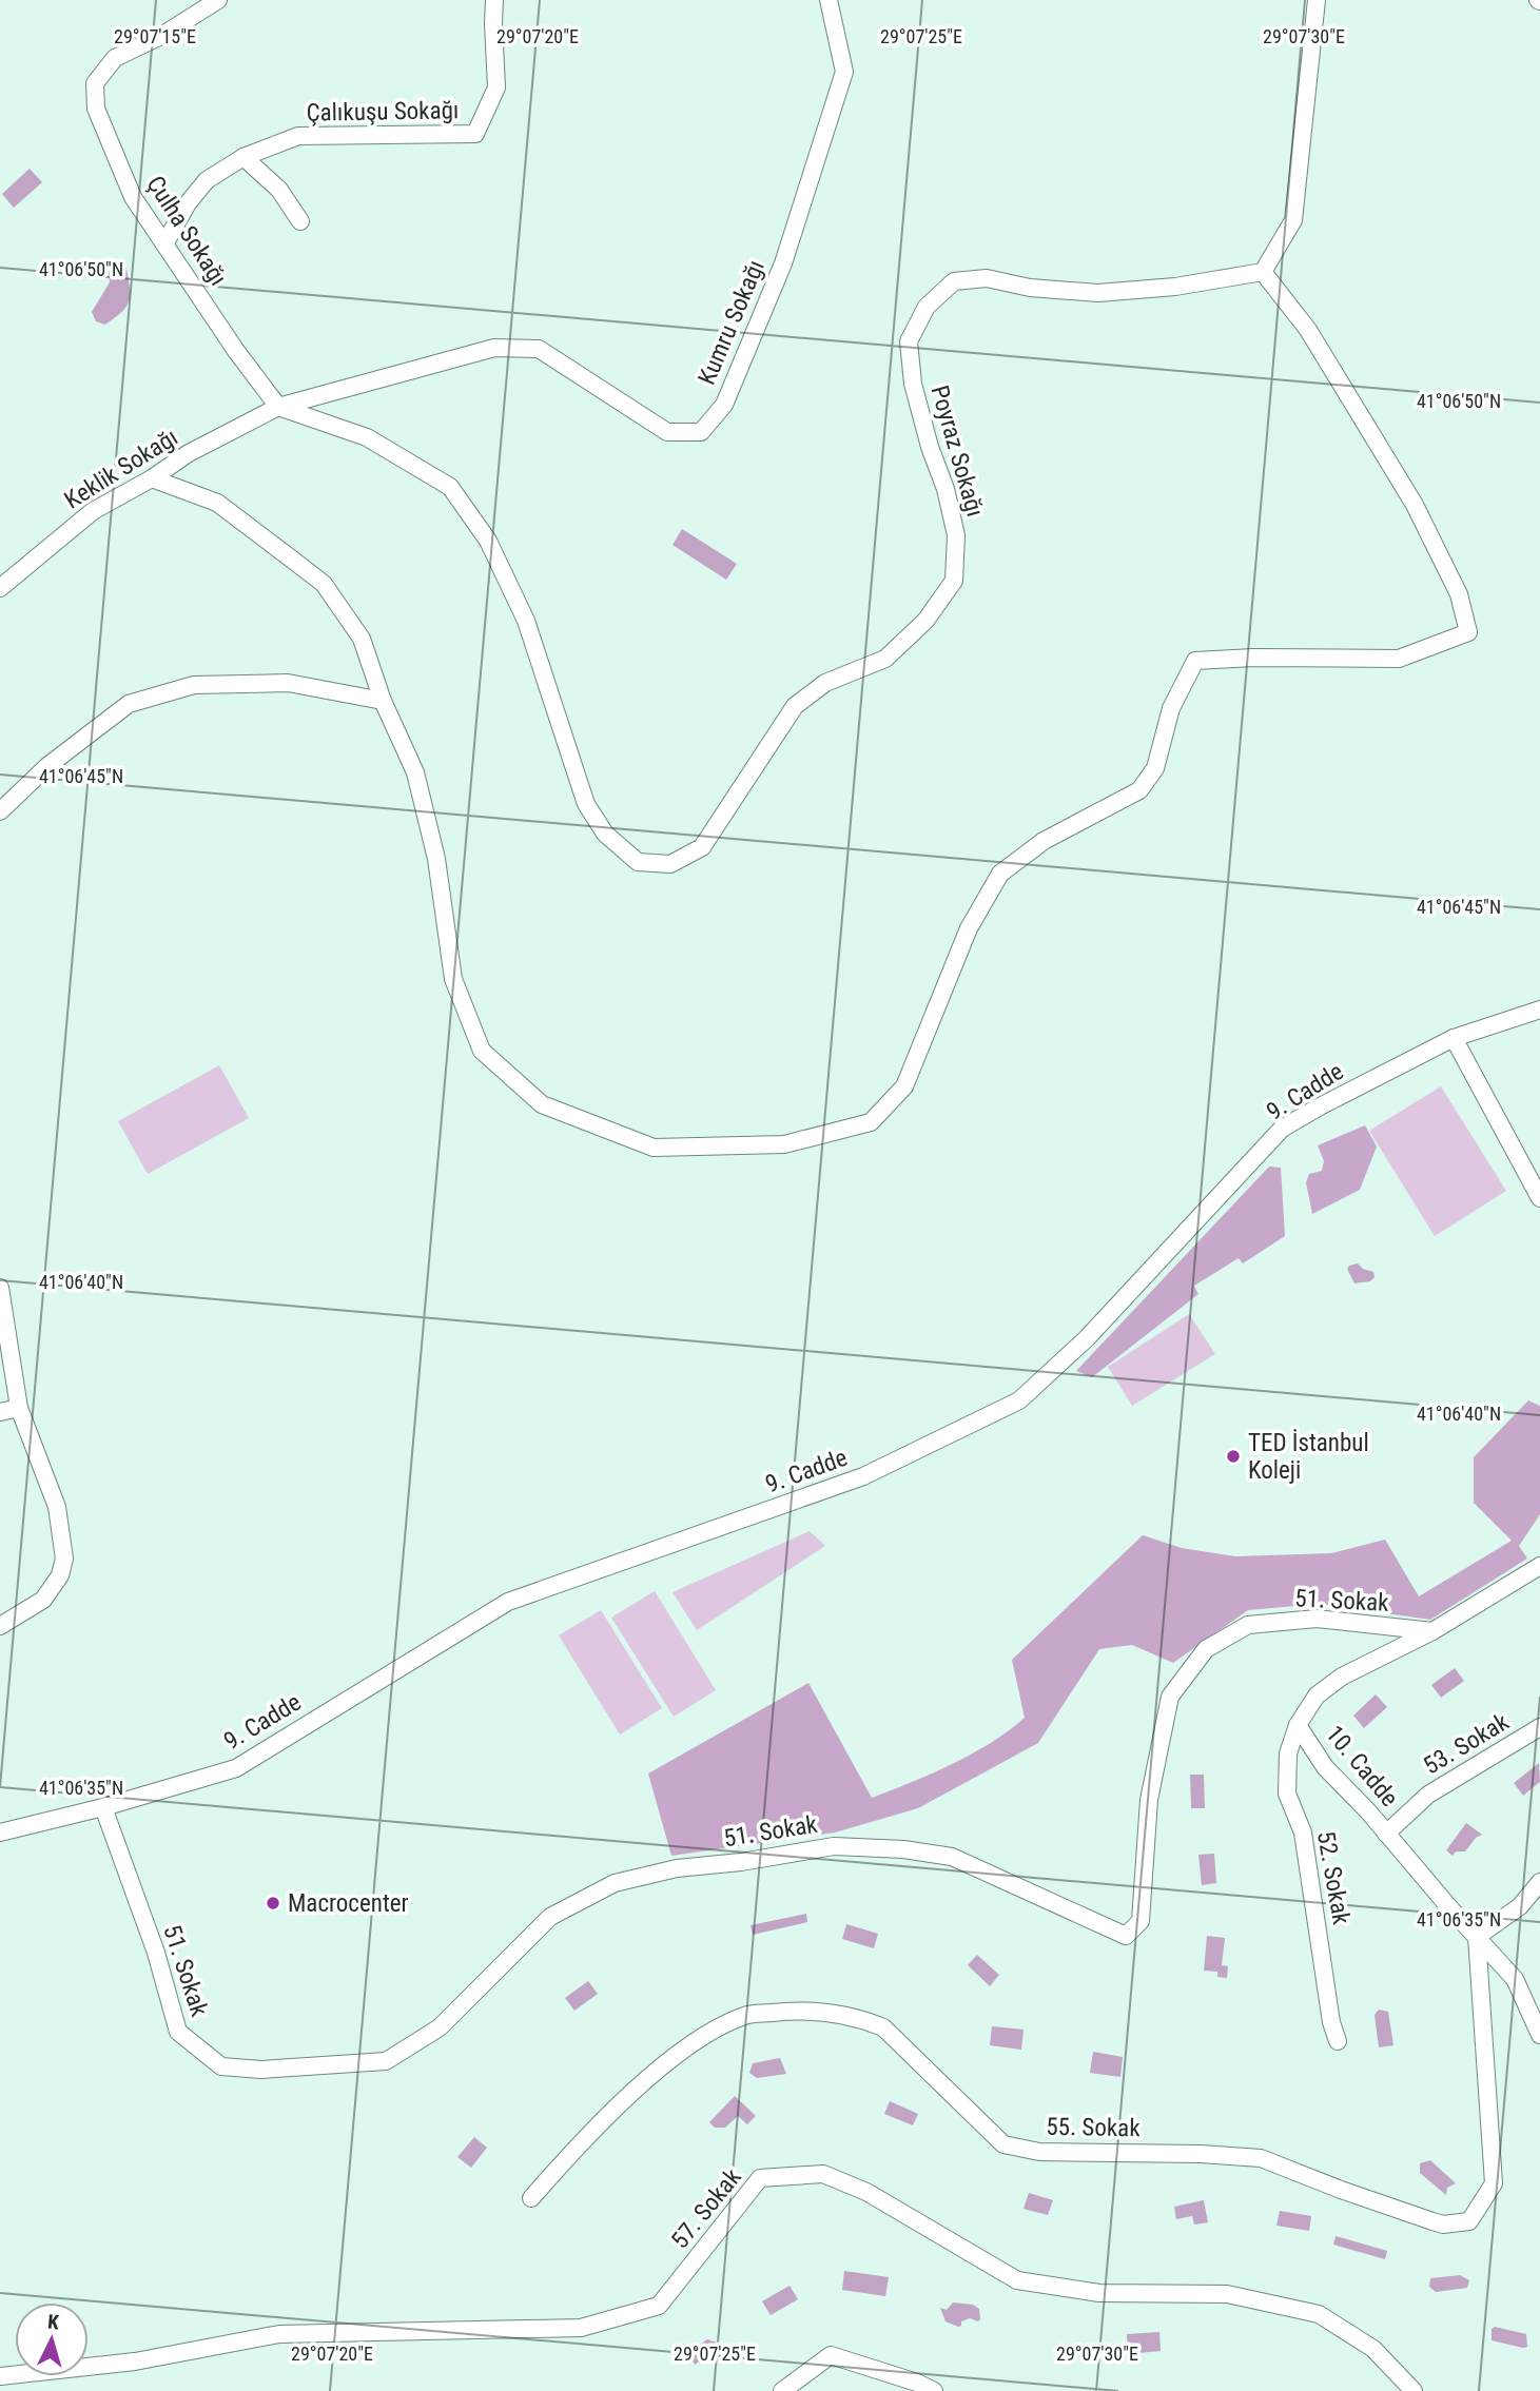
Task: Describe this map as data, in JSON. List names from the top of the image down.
{
  "streets": {
    "street": [
      "Çalıkuşu Sokağı",
      "Çulha Sokağı",
      "Kumru Sokağı",
      "Poyraz Sokağı",
      "Keklik Sokağı",
      "9. Cadde",
      "51. Sokak",
      "53. Sokak",
      "10. Cadde",
      "52. Sokak",
      "55. Sokak",
      "57. Sokak"
    ]
  },
  "crossings": [
    ["Çalıkuşu Sokağı", "Çulha Sokağı"],
    ["Çulha Sokağı", "Kumru Sokağı"],
    ["Çulha Sokağı", "Poyraz Sokağı"],
    ["Çulha Sokağı", "Keklik Sokağı"],
    ["Kumru Sokağı", "Poyraz Sokağı"],
    ["Kumru Sokağı", "Keklik Sokağı"],
    ["Poyraz Sokağı", "Keklik Sokağı"],
    ["9. Cadde", "51. Sokak"],
    ["51. Sokak", "10. Cadde"],
    ["53. Sokak", "10. Cadde"],
    ["10. Cadde", "52. Sokak"],
    ["10. Cadde", "55. Sokak"]
  ],
  "places": ["TED İstanbul Koleji", "Macrocenter"],
  "north": "top",
  "coordinates": [
    "29°07'20\"E",
    "29°07'25\"E",
    "29°07'30\"E",
    "29°07'15\"E",
    "41°06'50\"N",
    "41°06'45\"N",
    "41°06'40\"N",
    "41°06'35\"N"
  ]
}
